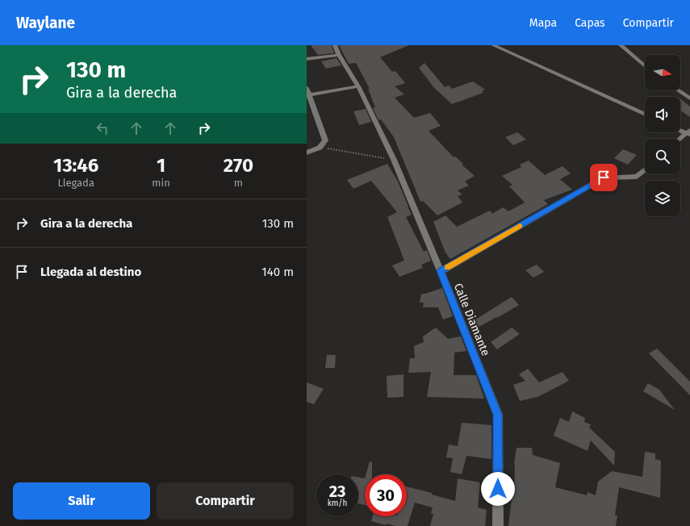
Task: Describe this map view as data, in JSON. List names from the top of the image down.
{
  "streets": {
    "street": ["Calle Diamante"]
  },
  "north": "right",
  "page": {
    "header": "Waylane",
    "nav": ["Mapa", "Capas", "Compartir"],
    "turn": ["130 m", "Gira a la derecha"],
    "eta": [
      "13:46",
      "Llegada",
      "1",
      "min",
      "270",
      "m"
    ],
    "list": [
      {
        "name": "Gira a la derecha",
        "value": "130 m"
      },
      {
        "name": "Llegada al destino",
        "value": "140 m"
      }
    ],
    "speed": "23 km/h",
    "limit": "30",
    "buttons": ["Salir", "Compartir"]
  }
}
